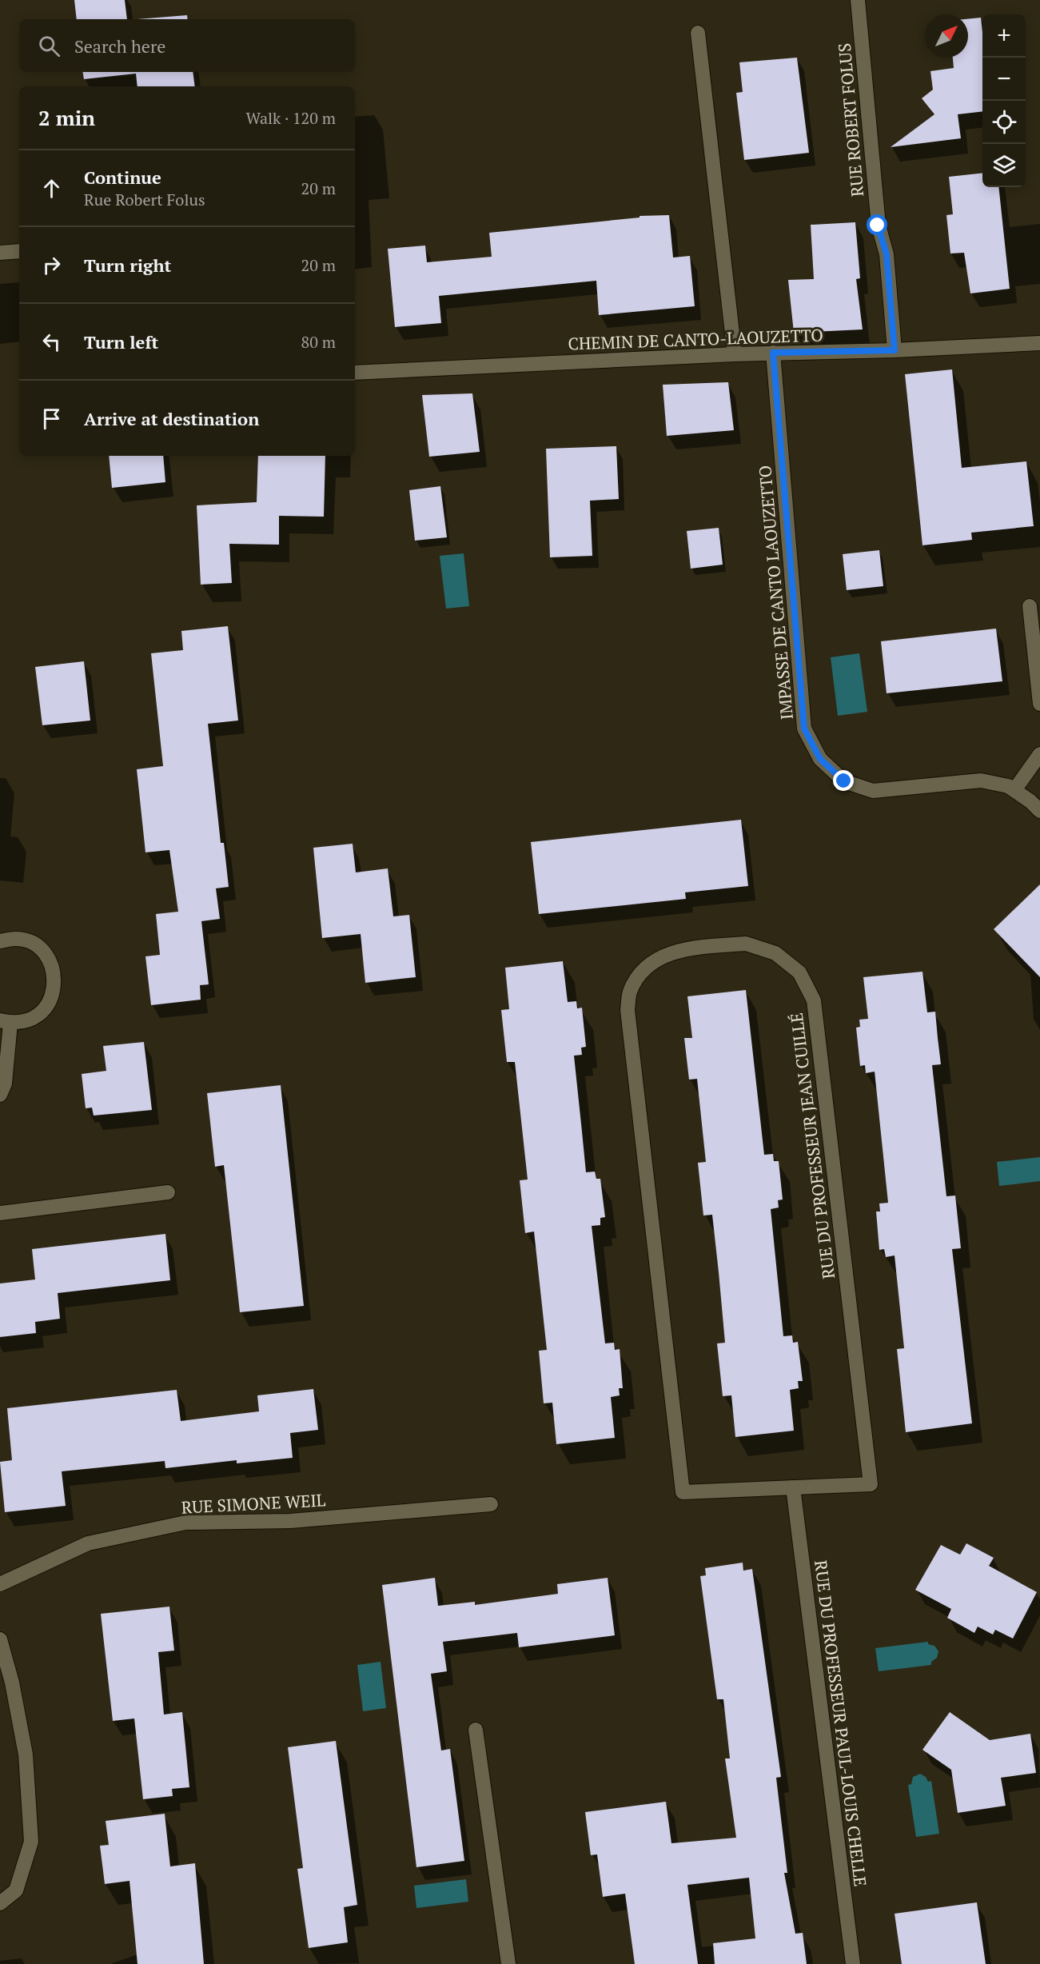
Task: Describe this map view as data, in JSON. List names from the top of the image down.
{
  "streets": {
    "street": [
      "RUE ROBERT FOLUS",
      "CHEMIN DE CANTO-LAOUZETTO",
      "IMPASSE DE CANTO LAOUZETTO",
      "RUE DU PROFESSEUR JEAN CUILLÉ",
      "RUE SIMONE WEIL",
      "RUE DU PROFESSEUR PAUL-LOUIS CHELLE"
    ]
  },
  "crossings": [
    ["RUE ROBERT FOLUS", "CHEMIN DE CANTO-LAOUZETTO"],
    ["CHEMIN DE CANTO-LAOUZETTO", "IMPASSE DE CANTO LAOUZETTO"],
    ["RUE DU PROFESSEUR JEAN CUILLÉ", "RUE DU PROFESSEUR PAUL-LOUIS CHELLE"]
  ],
  "north": "top right",
  "page": {
    "map_buttons": ["+", "−"],
    "search": "Search here",
    "heading": ["2 min", "Walk · 120 m"],
    "list": [
      ["Continue", "Rue Robert Folus", "20 m"],
      ["Turn right", "20 m"],
      ["Turn left", "80 m"],
      "Arrive at destination"
    ]
  }
}
